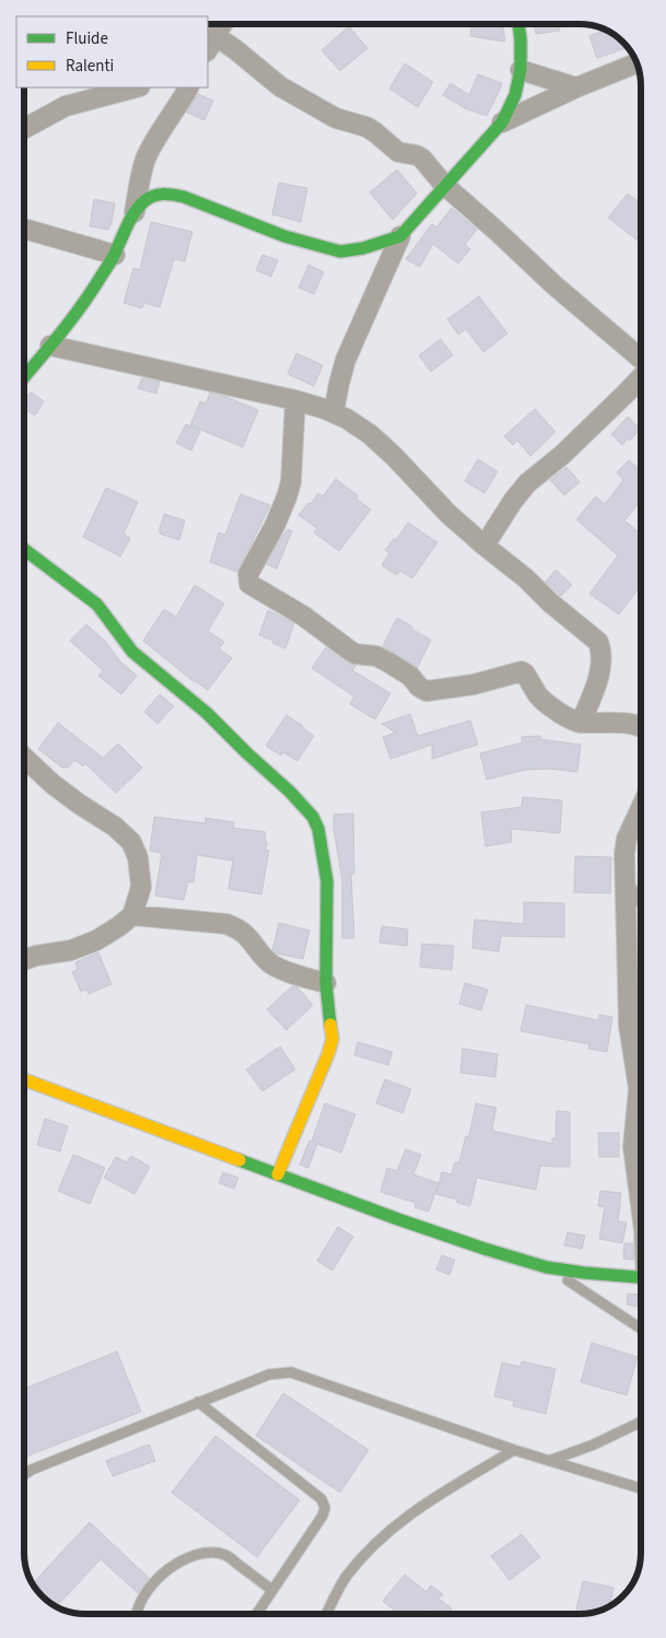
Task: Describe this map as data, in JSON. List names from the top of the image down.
{
  "legend": ["Fluide", "Ralenti"]
}
